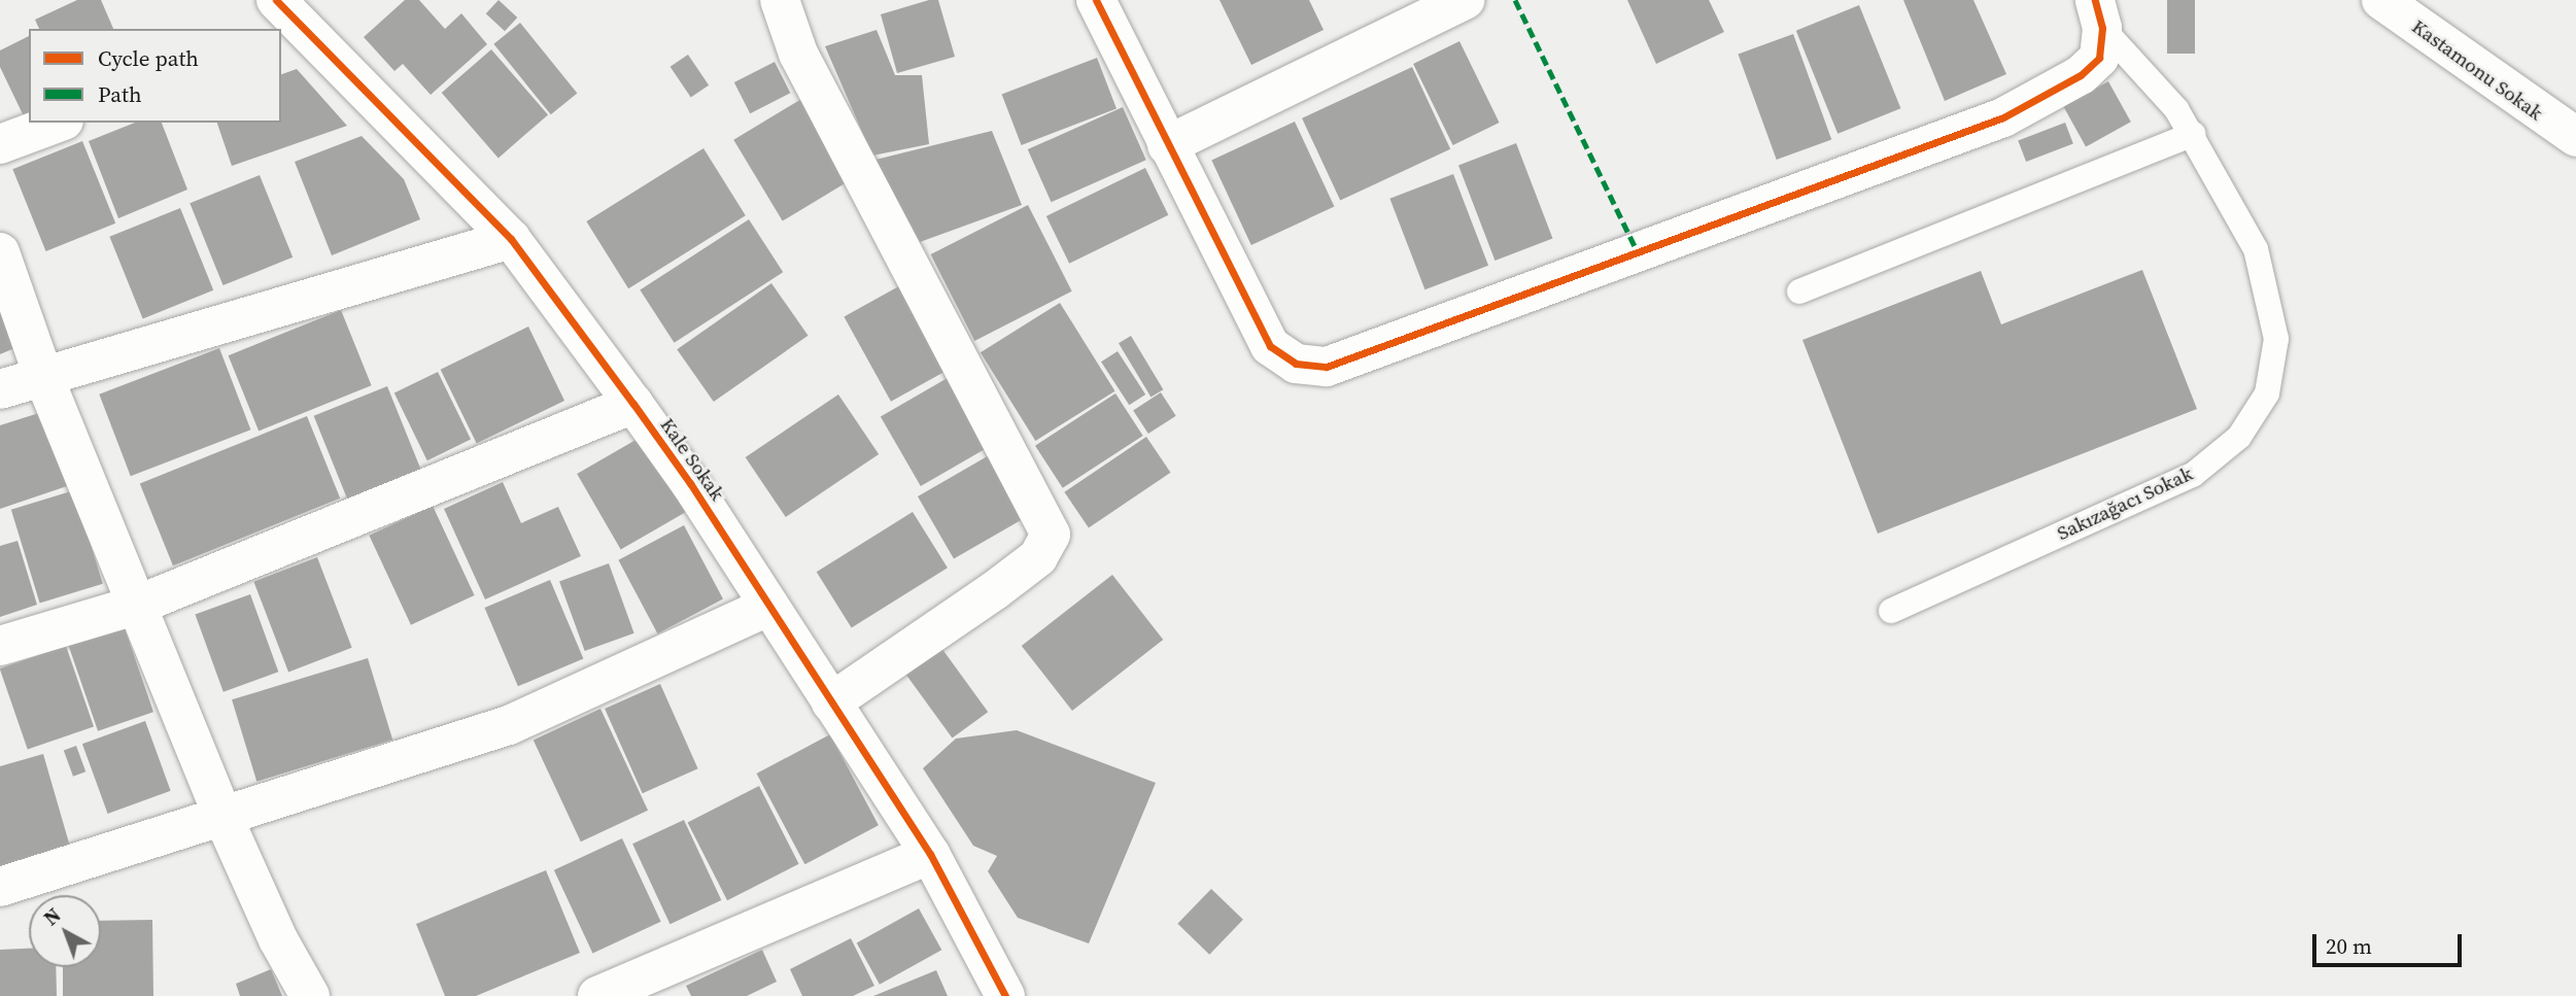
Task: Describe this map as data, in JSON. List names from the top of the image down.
{
  "streets": {
    "street": ["Kastamonu Sokak", "Kale Sokak"],
    "lane": ["Sakızağacı Sokak"]
  },
  "legend": ["Cycle path", "Path"],
  "scale_bar": "20 m",
  "north": "top left"
}
